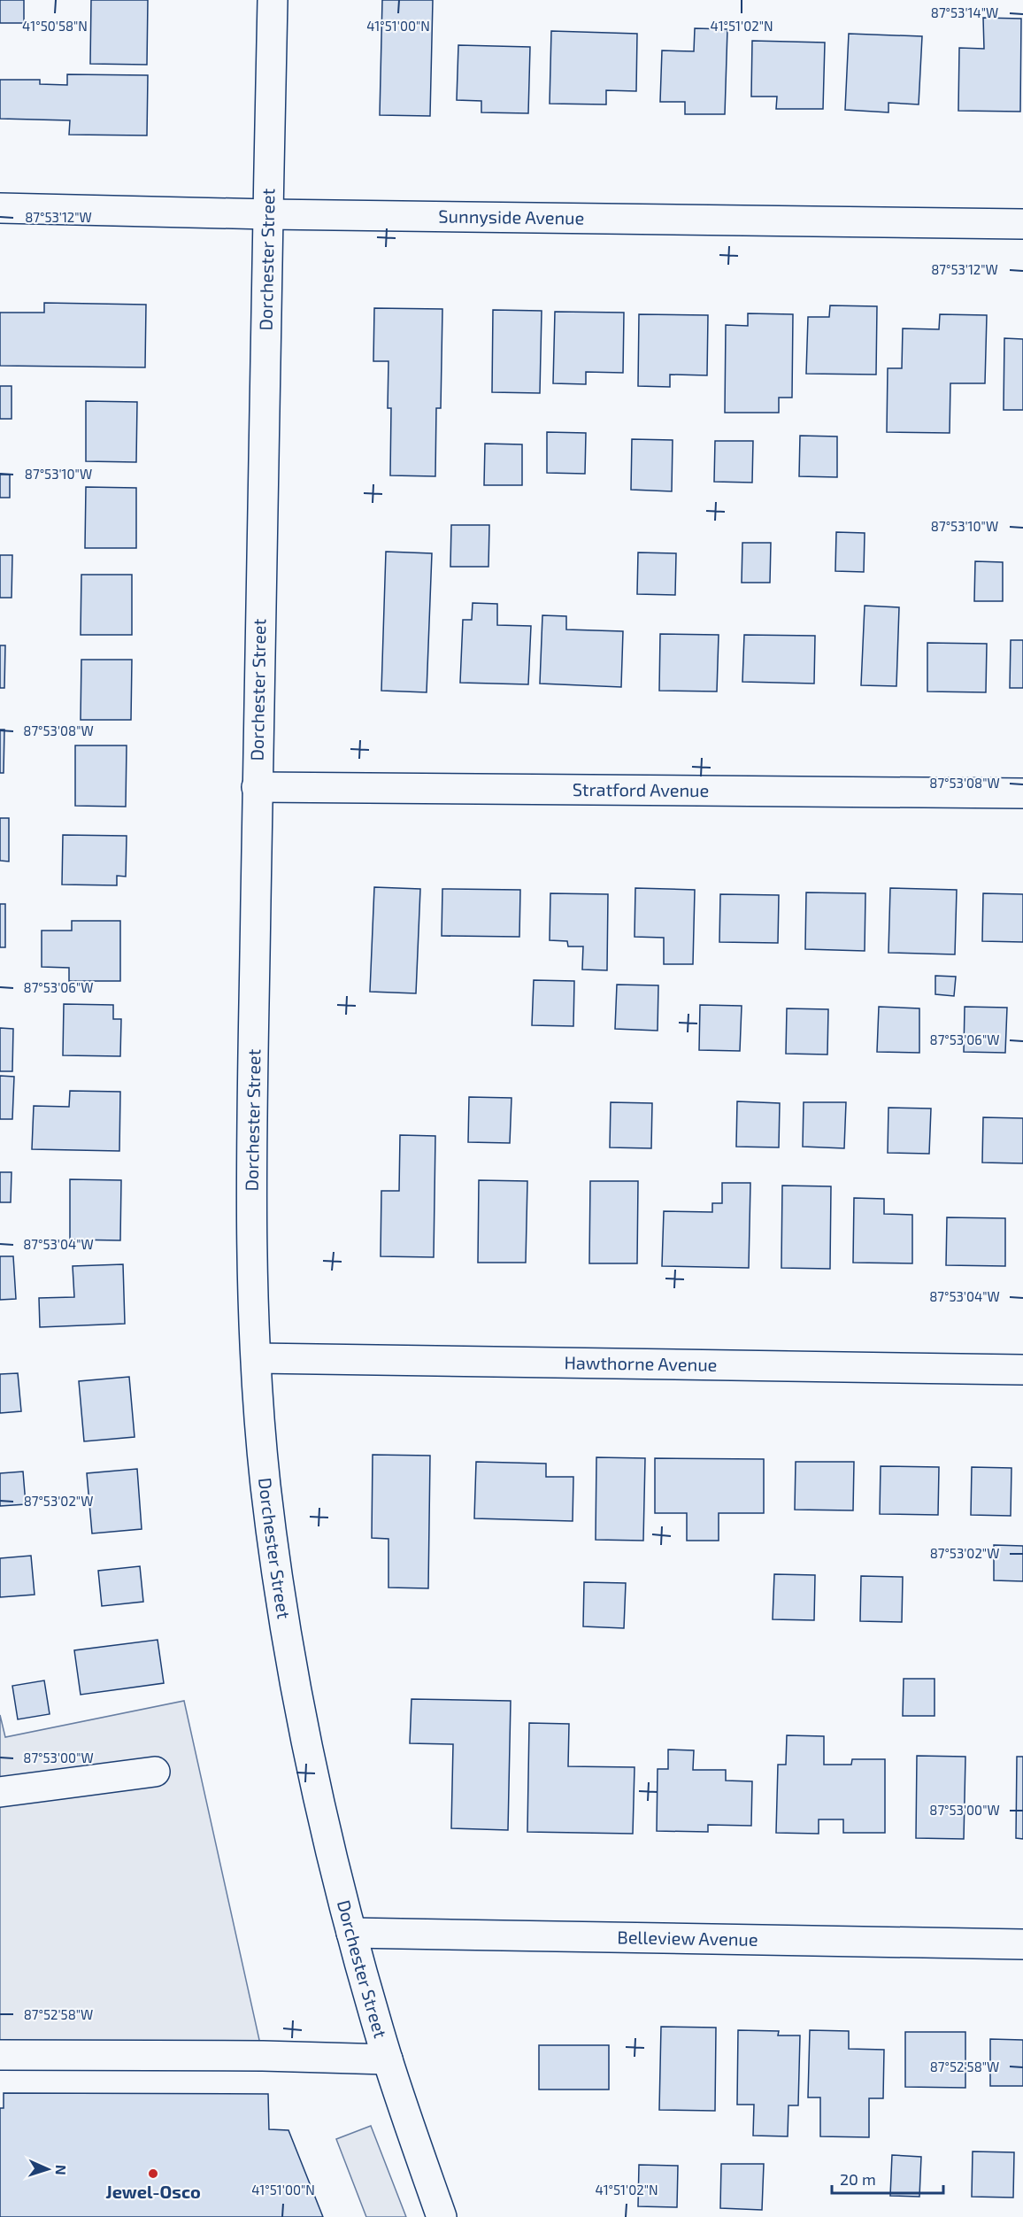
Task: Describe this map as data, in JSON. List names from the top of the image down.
{
  "streets": {
    "street": [
      "Sunnyside Avenue",
      "Dorchester Street",
      "Stratford Avenue",
      "Hawthorne Avenue",
      "Belleview Avenue"
    ]
  },
  "crossings": [
    ["Sunnyside Avenue", "Dorchester Street"],
    ["Dorchester Street", "Stratford Avenue"],
    ["Dorchester Street", "Hawthorne Avenue"],
    ["Dorchester Street", "Belleview Avenue"]
  ],
  "places": ["Jewel-Osco"],
  "scale_bar": "20 m",
  "north": "right",
  "coordinates": [
    "87°53'14\"W",
    "41°50'58\"N",
    "41°51'00\"N",
    "41°51'02\"N",
    "87°53'12\"W",
    "87°53'10\"W",
    "87°53'08\"W",
    "87°53'06\"W",
    "87°53'04\"W",
    "87°53'02\"W",
    "87°53'00\"W",
    "87°52'58\"W"
  ]
}
